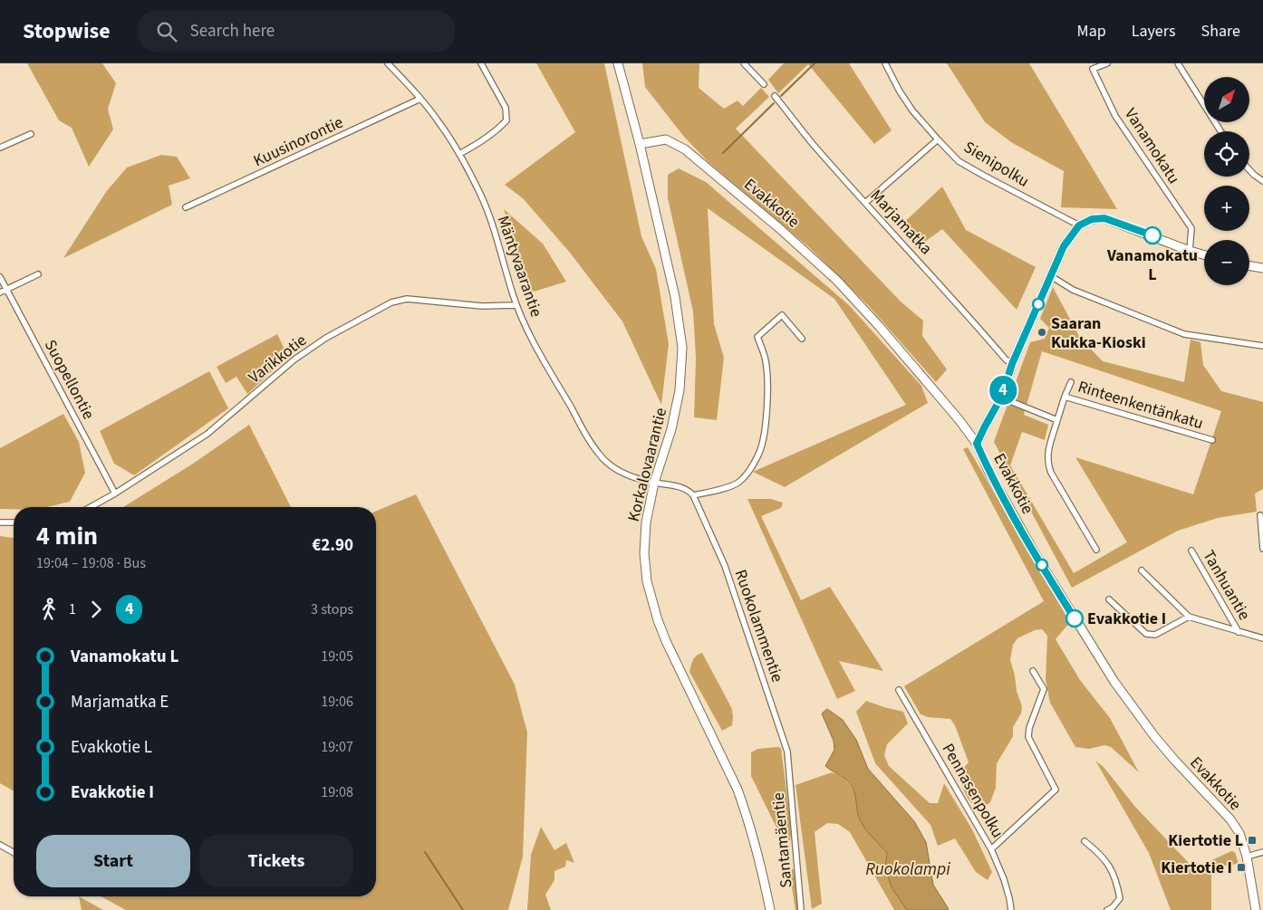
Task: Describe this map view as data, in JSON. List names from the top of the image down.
{
  "streets": {
    "street": [
      "Kuusinorontie",
      "Vanamokatu",
      "Sienipolku",
      "Evakkotie",
      "Marjamatka",
      "Mäntyvaarantie",
      "Varikkotie",
      "Suopellontie",
      "Rinteenkentänkatu",
      "Korkalovaarantie",
      "Tanhuantie",
      "Ruokolammentie",
      "Pennasenpolku",
      "Santamäentie"
    ]
  },
  "crossings": [
    ["Kuusinorontie", "Mäntyvaarantie"],
    ["Evakkotie", "Korkalovaarantie"],
    ["Mäntyvaarantie", "Varikkotie"],
    ["Mäntyvaarantie", "Korkalovaarantie"],
    ["Mäntyvaarantie", "Ruokolammentie"],
    ["Varikkotie", "Suopellontie"],
    ["Ruokolammentie", "Santamäentie"]
  ],
  "water": ["Ruokolampi"],
  "places": {
    "other": ["Vanamokatu L", "Saaran Kukka-Kioski", "Evakkotie I"],
    "transit": ["Kiertotie L", "Kiertotie I"]
  },
  "lines": ["bus line 4"],
  "north": "top right",
  "page": {
    "header": "Stopwise",
    "search": "Search here",
    "nav": ["Map", "Layers", "Share"],
    "on_map": "4",
    "map_buttons": ["+", "−"],
    "heading": ["4 min", "19:04 – 19:08 · Bus", "€2.90"],
    "legs": ["1", "4", "3 stops"],
    "list": [
      {
        "name": "Vanamokatu L",
        "value": "19:05"
      },
      {
        "name": "Marjamatka E",
        "value": "19:06"
      },
      {
        "name": "Evakkotie L",
        "value": "19:07"
      },
      {
        "name": "Evakkotie I",
        "value": "19:08"
      }
    ],
    "buttons": ["Start", "Tickets"]
  }
}
